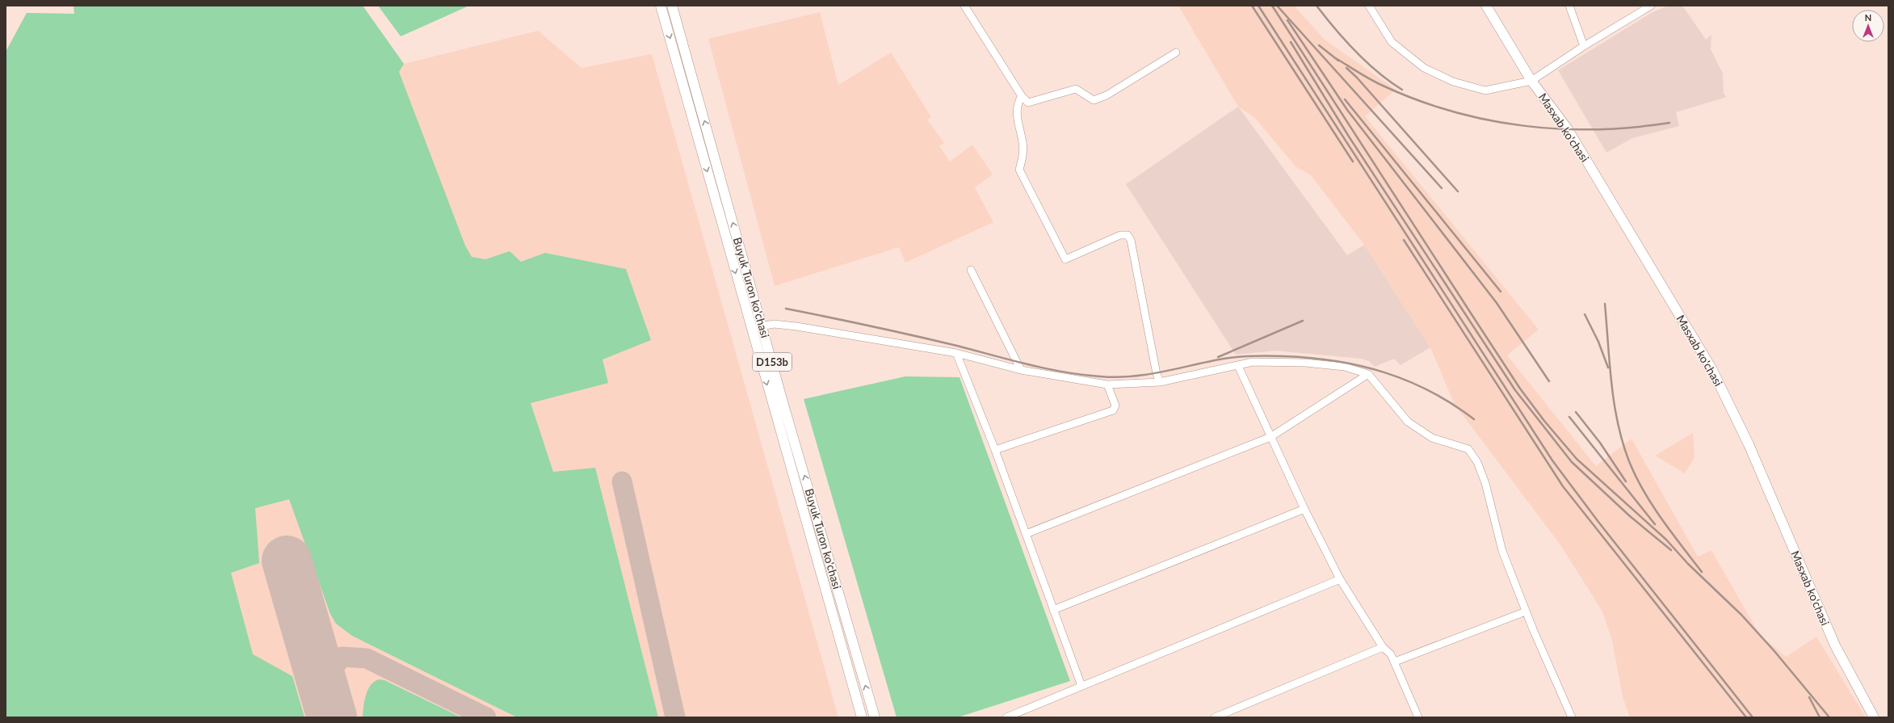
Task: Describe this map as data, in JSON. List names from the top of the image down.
{
  "streets": {
    "main road": ["Masxab ko'chasi", "Buyuk Turon ko'chasi", "D153b"]
  },
  "north": "top"
}
